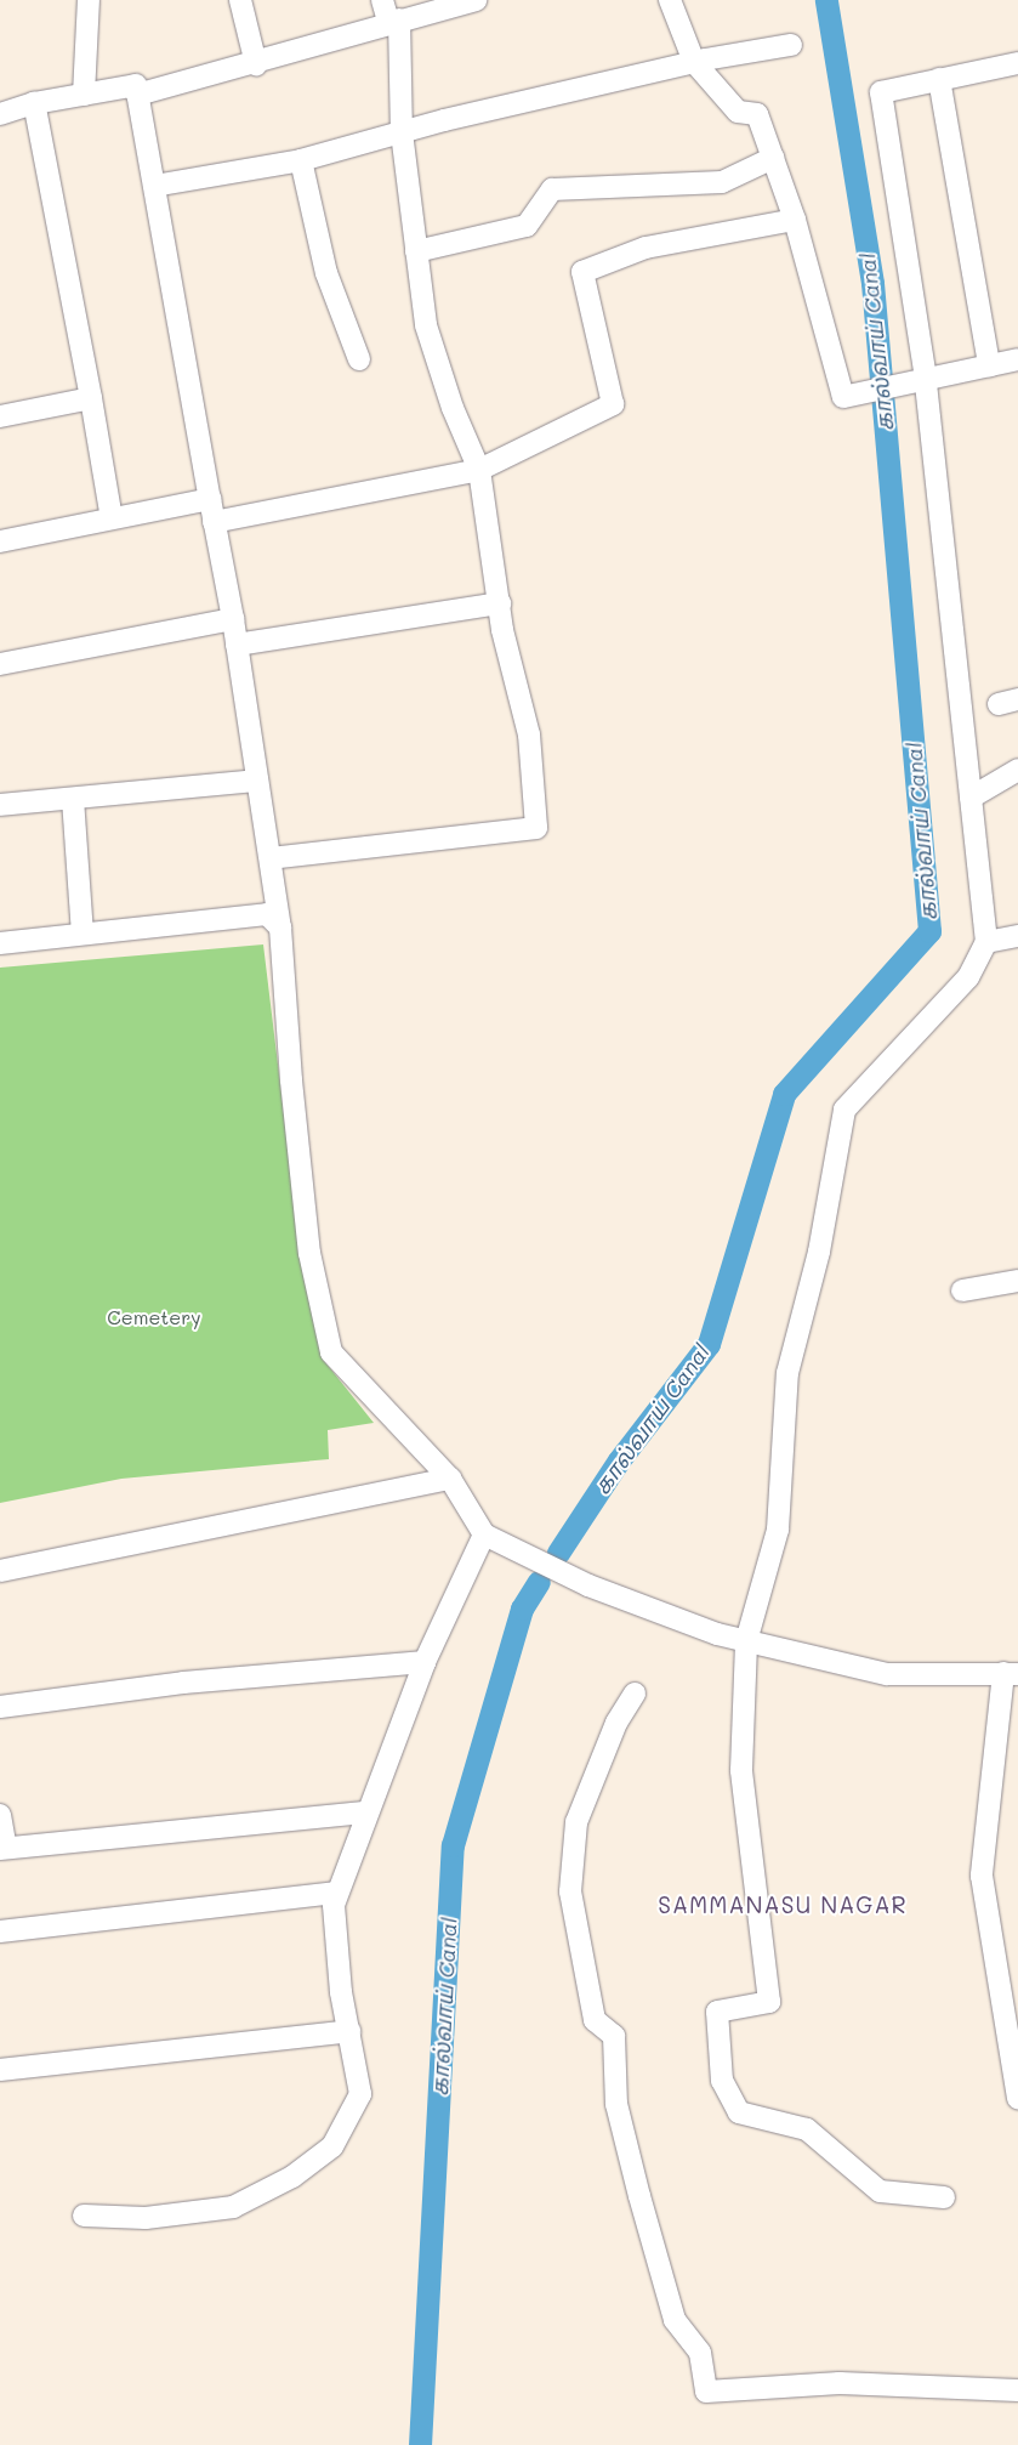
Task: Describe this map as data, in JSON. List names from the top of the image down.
{
  "districts": ["SAMMANASU NAGAR"],
  "water": ["கால்வாய் Canal"],
  "parks": ["Cemetery"]
}
